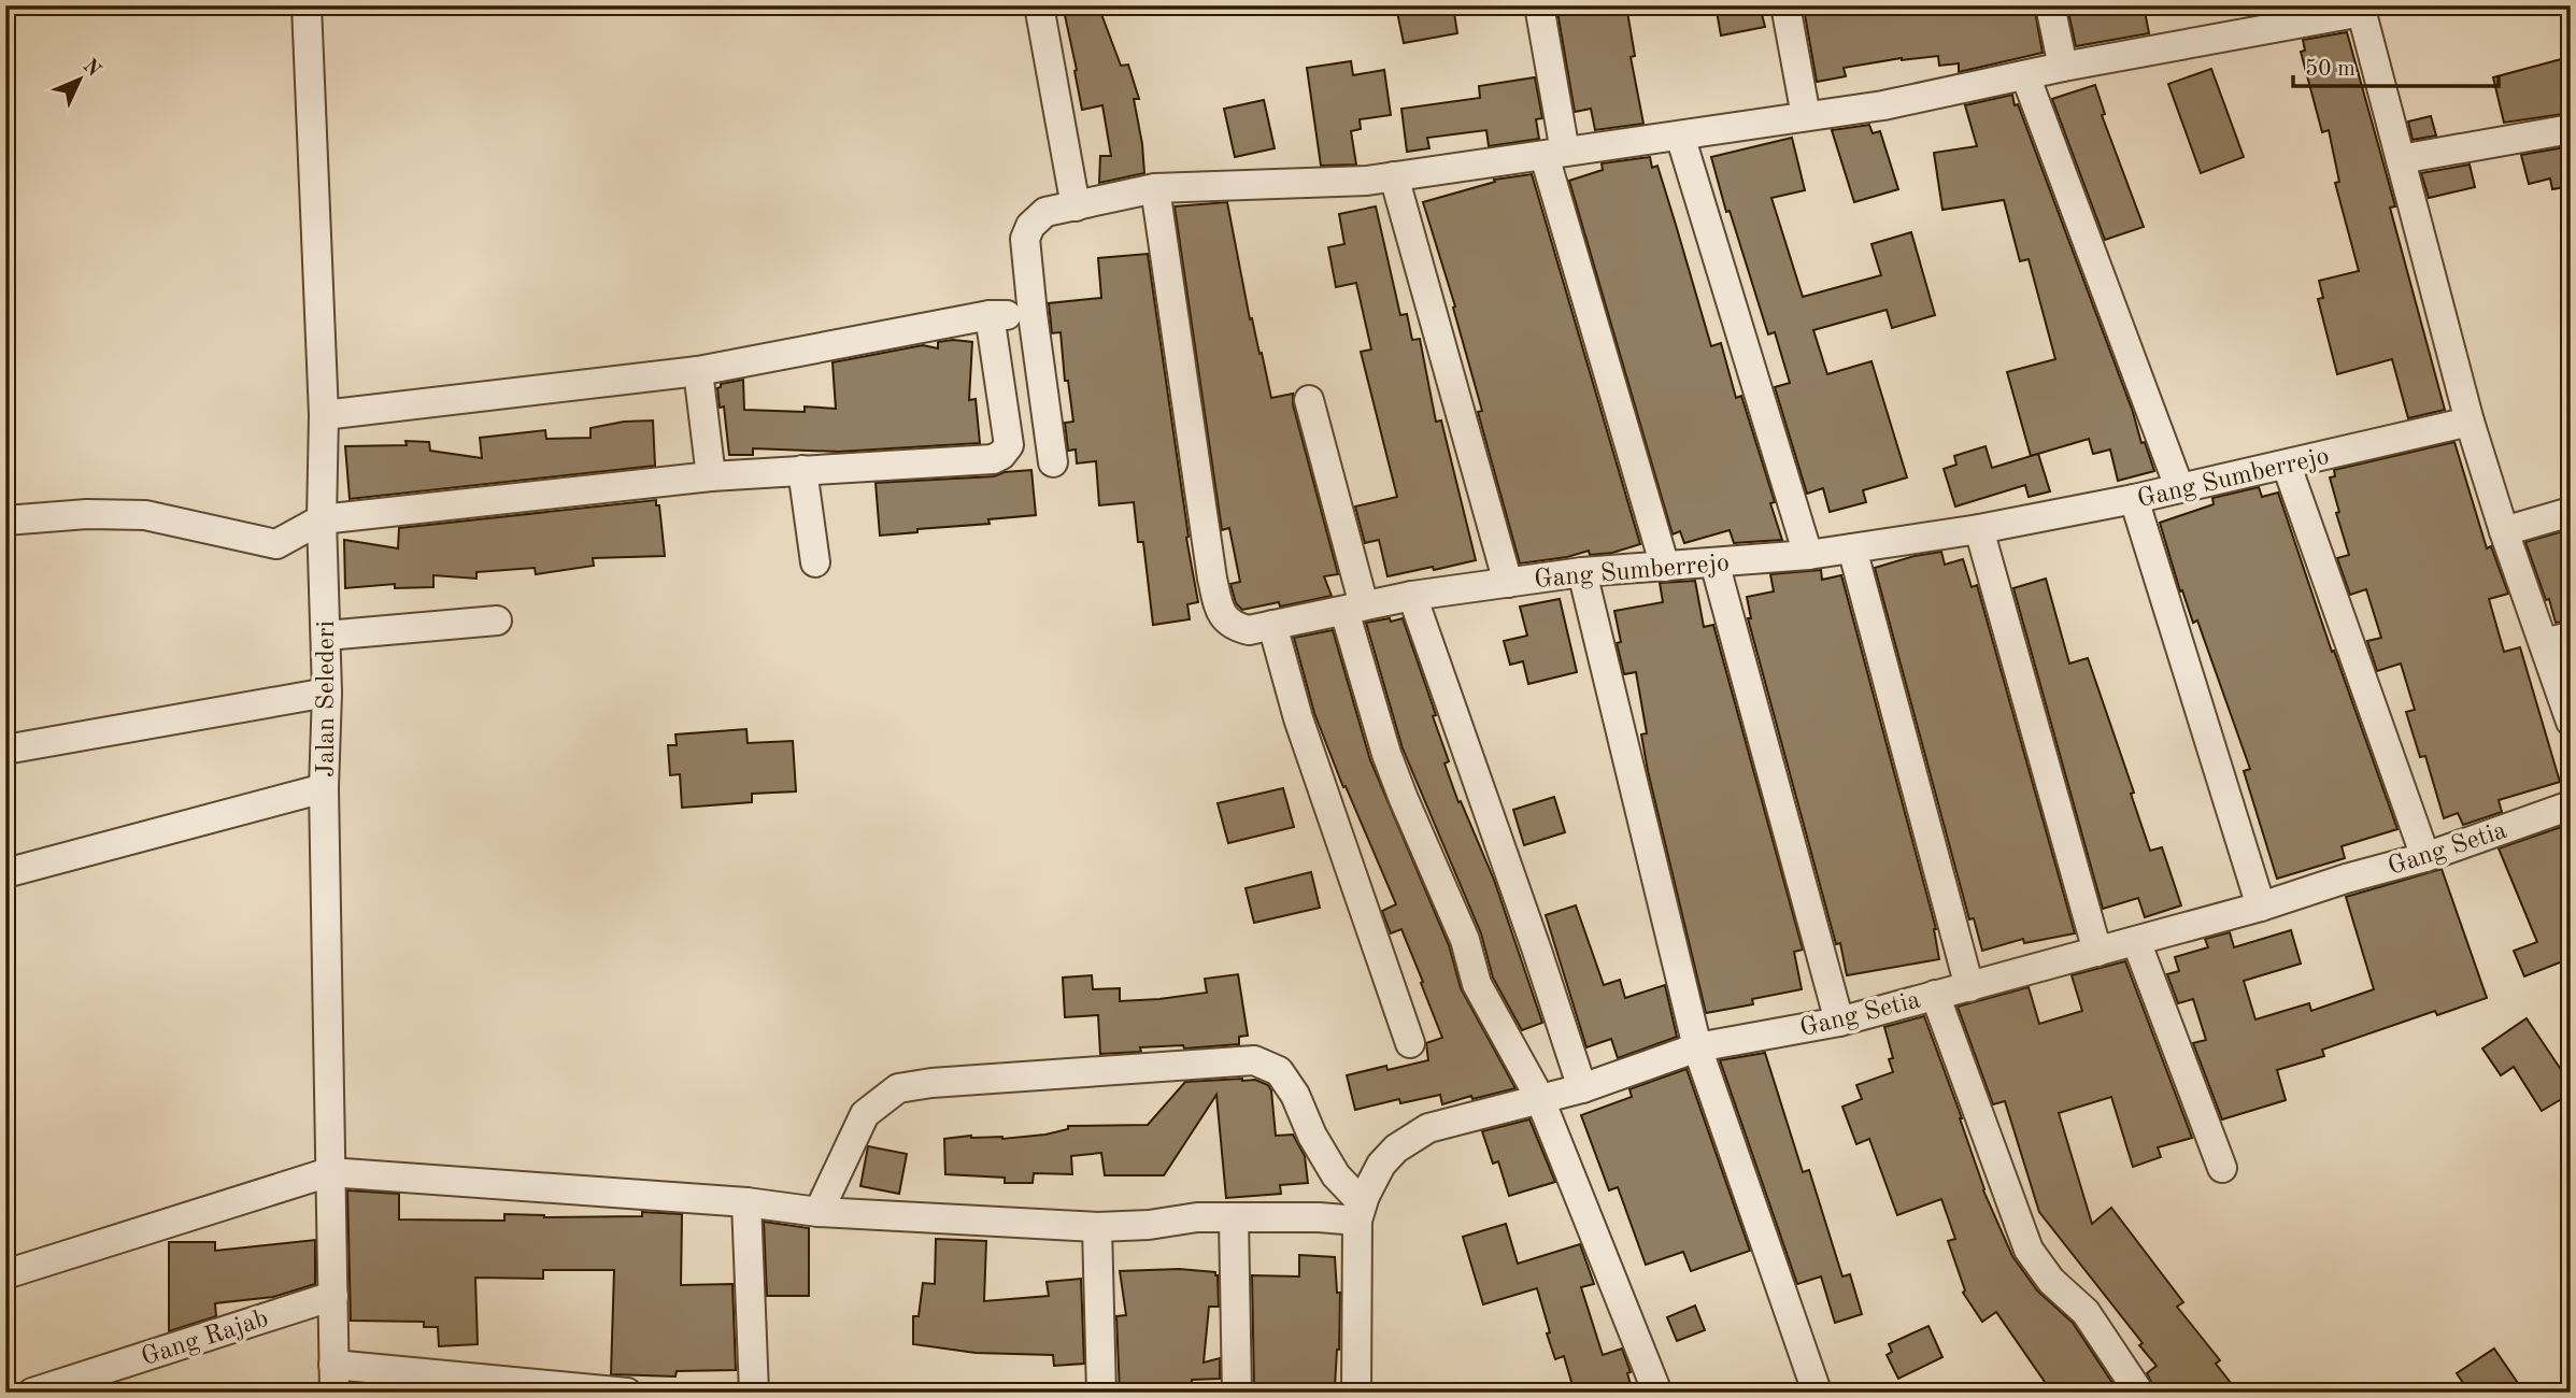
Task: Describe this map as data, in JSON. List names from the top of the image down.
{
  "streets": {
    "street": [
      "Gang Sumberrejo",
      "Jalan Selederi",
      "Gang Setia",
      "Gang Rajab"
    ]
  },
  "crossings": [
    ["Jalan Selederi", "Gang Rajab"]
  ],
  "scale_bar": "50 m",
  "north": "top right"
}
